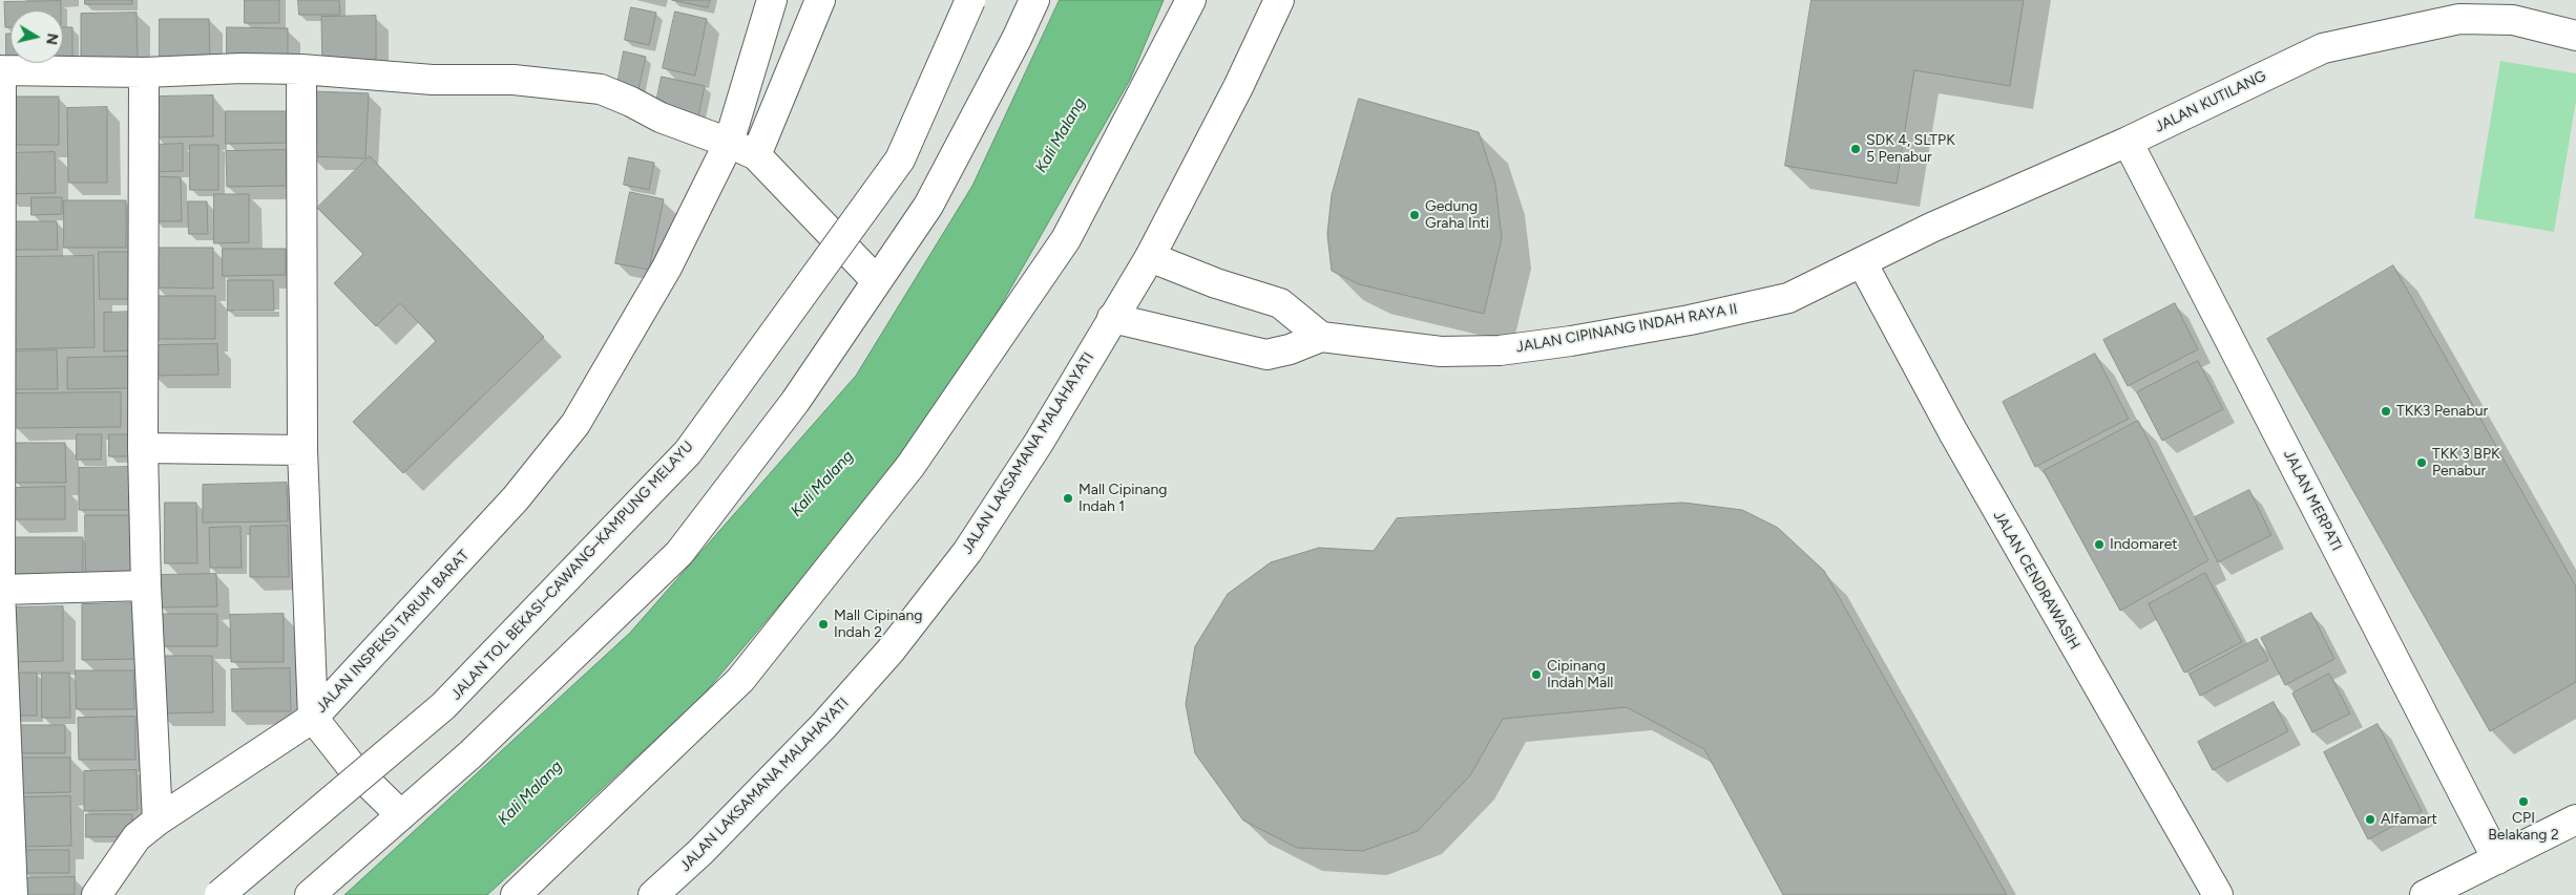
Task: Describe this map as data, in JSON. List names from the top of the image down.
{
  "streets": {
    "main road": [
      "JALAN KUTILANG",
      "JALAN CIPINANG INDAH RAYA II",
      "JALAN LAKSAMANA MALAHAYATI",
      "JALAN MERPATI",
      "JALAN TOL BEKASI–CAWANG–KAMPUNG MELAYU",
      "JALAN CENDRAWASIH",
      "JALAN INSPEKSI TARUM BARAT"
    ]
  },
  "crossings": [
    ["JALAN KUTILANG", "JALAN CIPINANG INDAH RAYA II"],
    ["JALAN KUTILANG", "JALAN MERPATI"],
    ["JALAN KUTILANG", "JALAN CENDRAWASIH"],
    ["JALAN CIPINANG INDAH RAYA II", "JALAN CENDRAWASIH"]
  ],
  "water": ["Kali Malang"],
  "places": [
    "SDK 4, SLTPK 5 Penabur",
    "Gedung Graha Inti",
    "TKK3 Penabur",
    "TKK 3 BPK Penabur",
    "Mall Cipinang Indah 1",
    "Indomaret",
    "Mall Cipinang Indah 2",
    "Cipinang Indah Mall",
    "CPI Belakang 2",
    "Alfamart"
  ],
  "north": "right"
}
